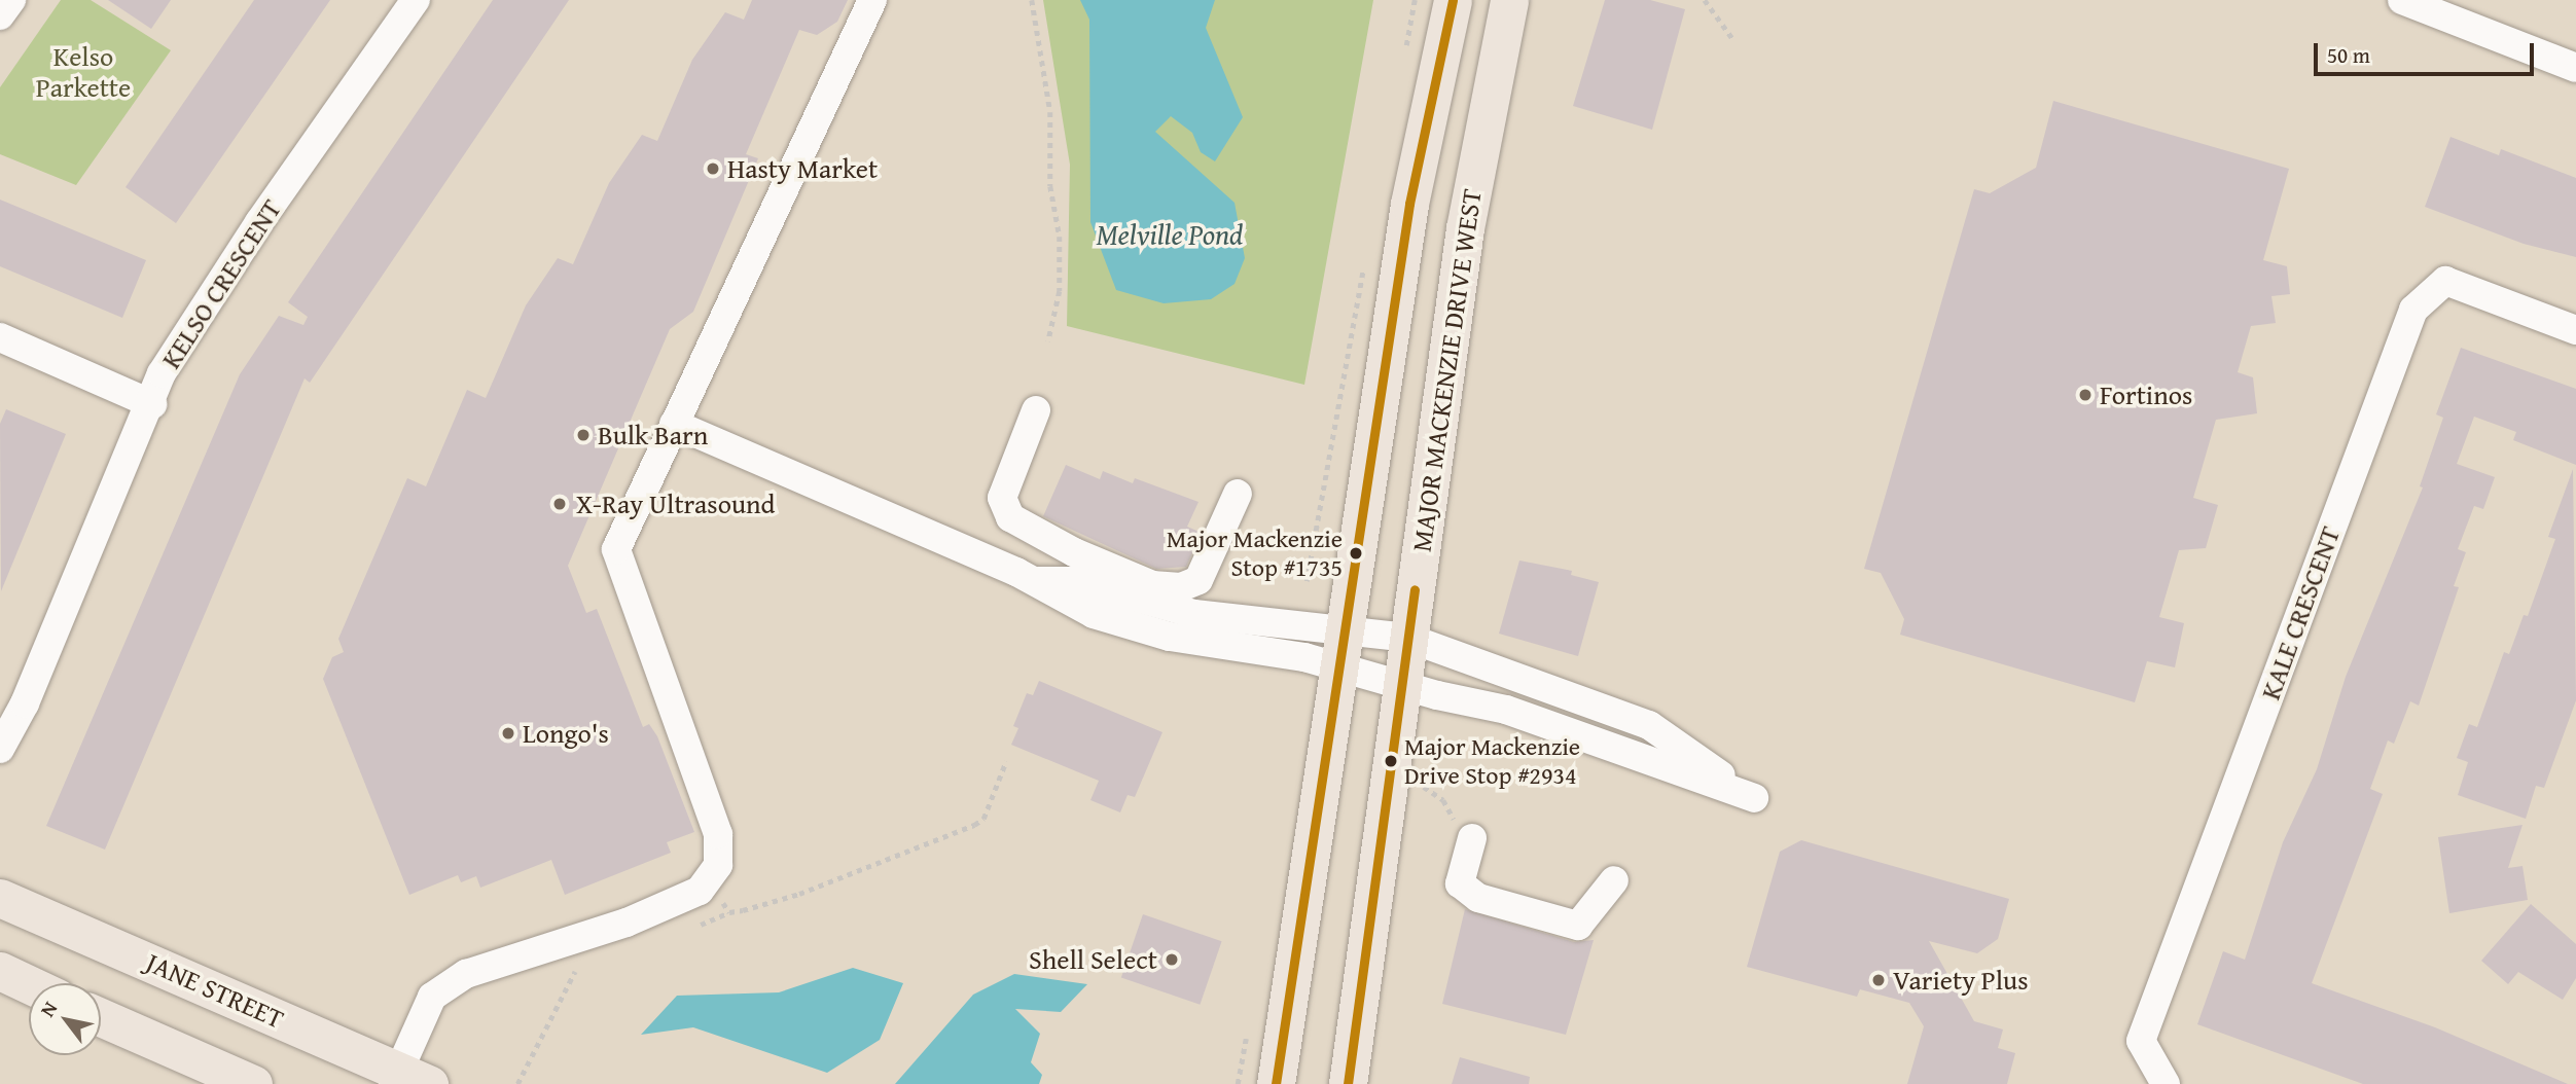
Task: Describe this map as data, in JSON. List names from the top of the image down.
{
  "streets": {
    "main road": ["MAJOR MACKENZIE DRIVE WEST", "JANE STREET"],
    "street": ["KELSO CRESCENT", "KALE CRESCENT"]
  },
  "water": ["Melville Pond"],
  "parks": ["Kelso Parkette"],
  "places": [
    "Hasty Market",
    "Fortinos",
    "Bulk Barn",
    "X-Ray Ultrasound",
    "Major Mackenzie Stop #1735",
    "Longo's",
    "Major Mackenzie Drive Stop #2934",
    "Shell Select",
    "Variety Plus"
  ],
  "scale_bar": "50 m",
  "north": "top left"
}
